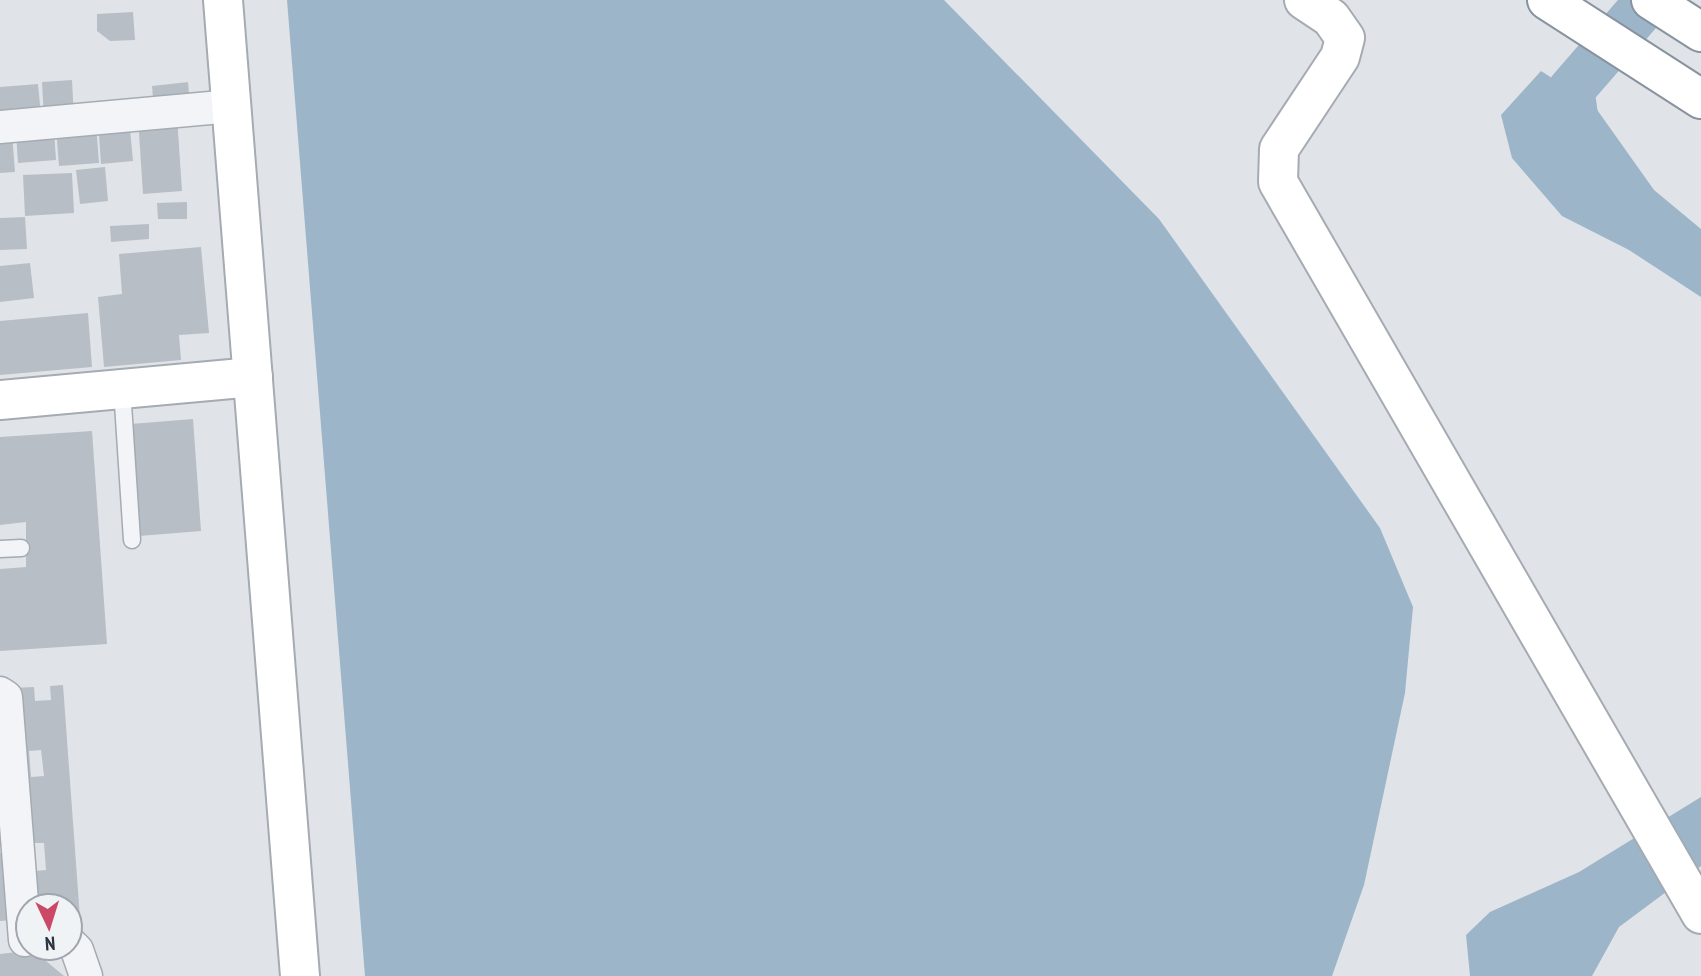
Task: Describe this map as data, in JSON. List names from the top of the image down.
{
  "north": "bottom"
}
